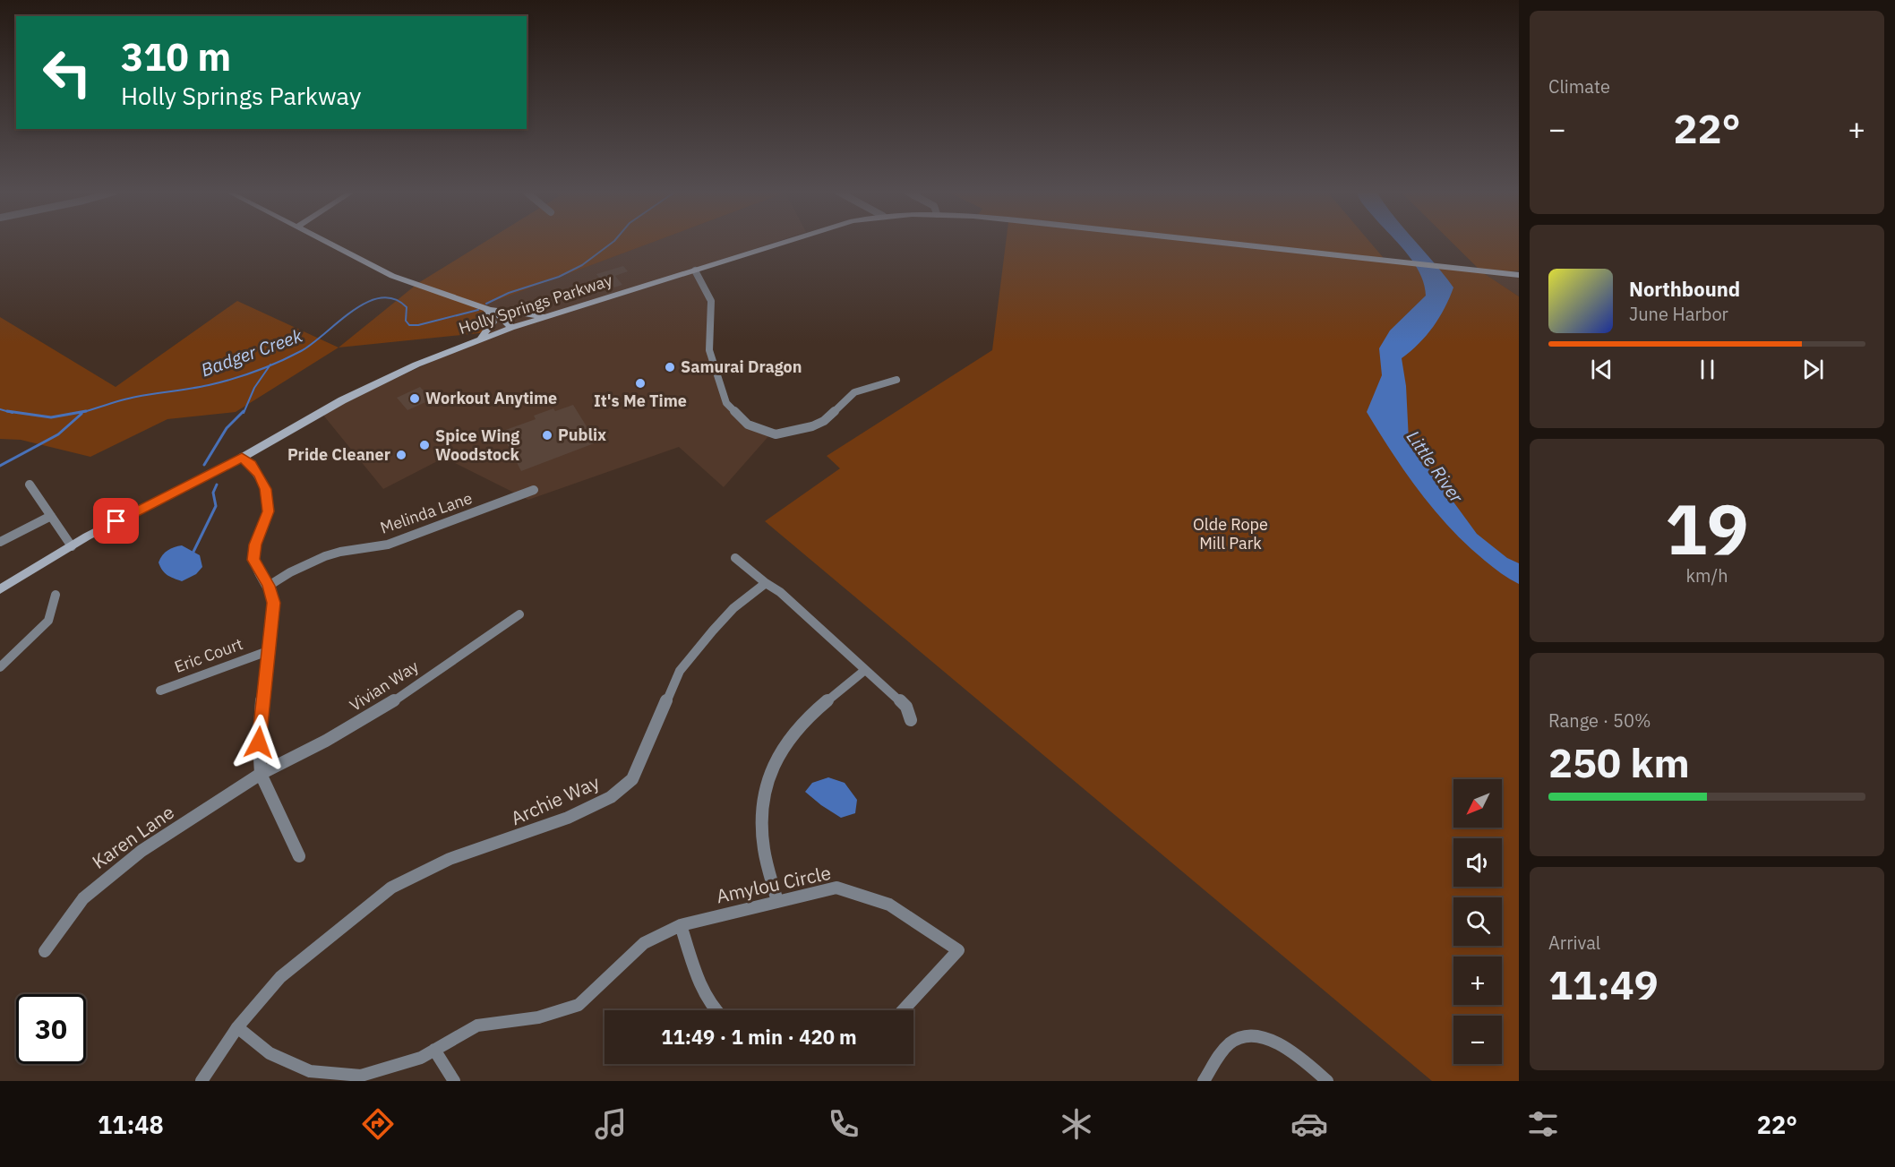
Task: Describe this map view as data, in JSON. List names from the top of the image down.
{
  "streets": {
    "main road": ["Holly Springs Parkway"],
    "street": [
      "Melinda Lane",
      "Eric Court",
      "Vivian Way",
      "Archie Way",
      "Karen Lane",
      "Amylou Circle"
    ]
  },
  "crossings": [
    ["Vivian Way", "Karen Lane"],
    ["Archie Way", "Amylou Circle"]
  ],
  "water": ["Badger Creek", "Little River"],
  "parks": ["Olde Rope Mill Park"],
  "places": [
    "Samurai Dragon",
    "It's Me Time",
    "Workout Anytime",
    "Publix",
    "Spice Wing Woodstock",
    "Pride Cleaner"
  ],
  "north": "bottom left",
  "page": {
    "tile": [
      "Climate",
      ["19", "km/h"],
      ["Range · 50%", "250 km"],
      ["Arrival", "11:49"]
    ],
    "turn": ["310 m", "Holly Springs Parkway"],
    "heat": ["−", "22°", "+"],
    "song": ["Northbound", "June Harbor"],
    "map_buttons": ["+", "−"],
    "limit": "30",
    "trip": "11:49 · 1 min · 420 m",
    "tabs": ["11:48", "22°"]
  }
}
